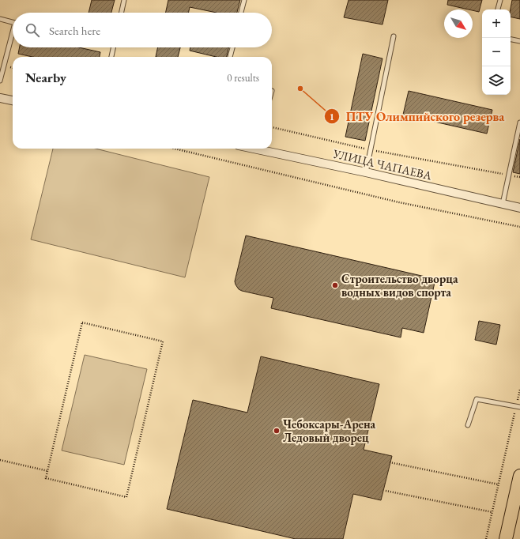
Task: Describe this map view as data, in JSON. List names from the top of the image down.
{
  "streets": {
    "street": ["УЛИЦА ЧАПАЕВА"]
  },
  "places": ["ПТУ Олимпийского резерва", "Строительство дворца водных видов спорта", "Чебоксары-Арена Ледовый дворец"],
  "north": "bottom right",
  "page": {
    "map_buttons": ["+", "−"],
    "search": "Search here",
    "heading": ["Nearby", "0 results"]
  }
}
